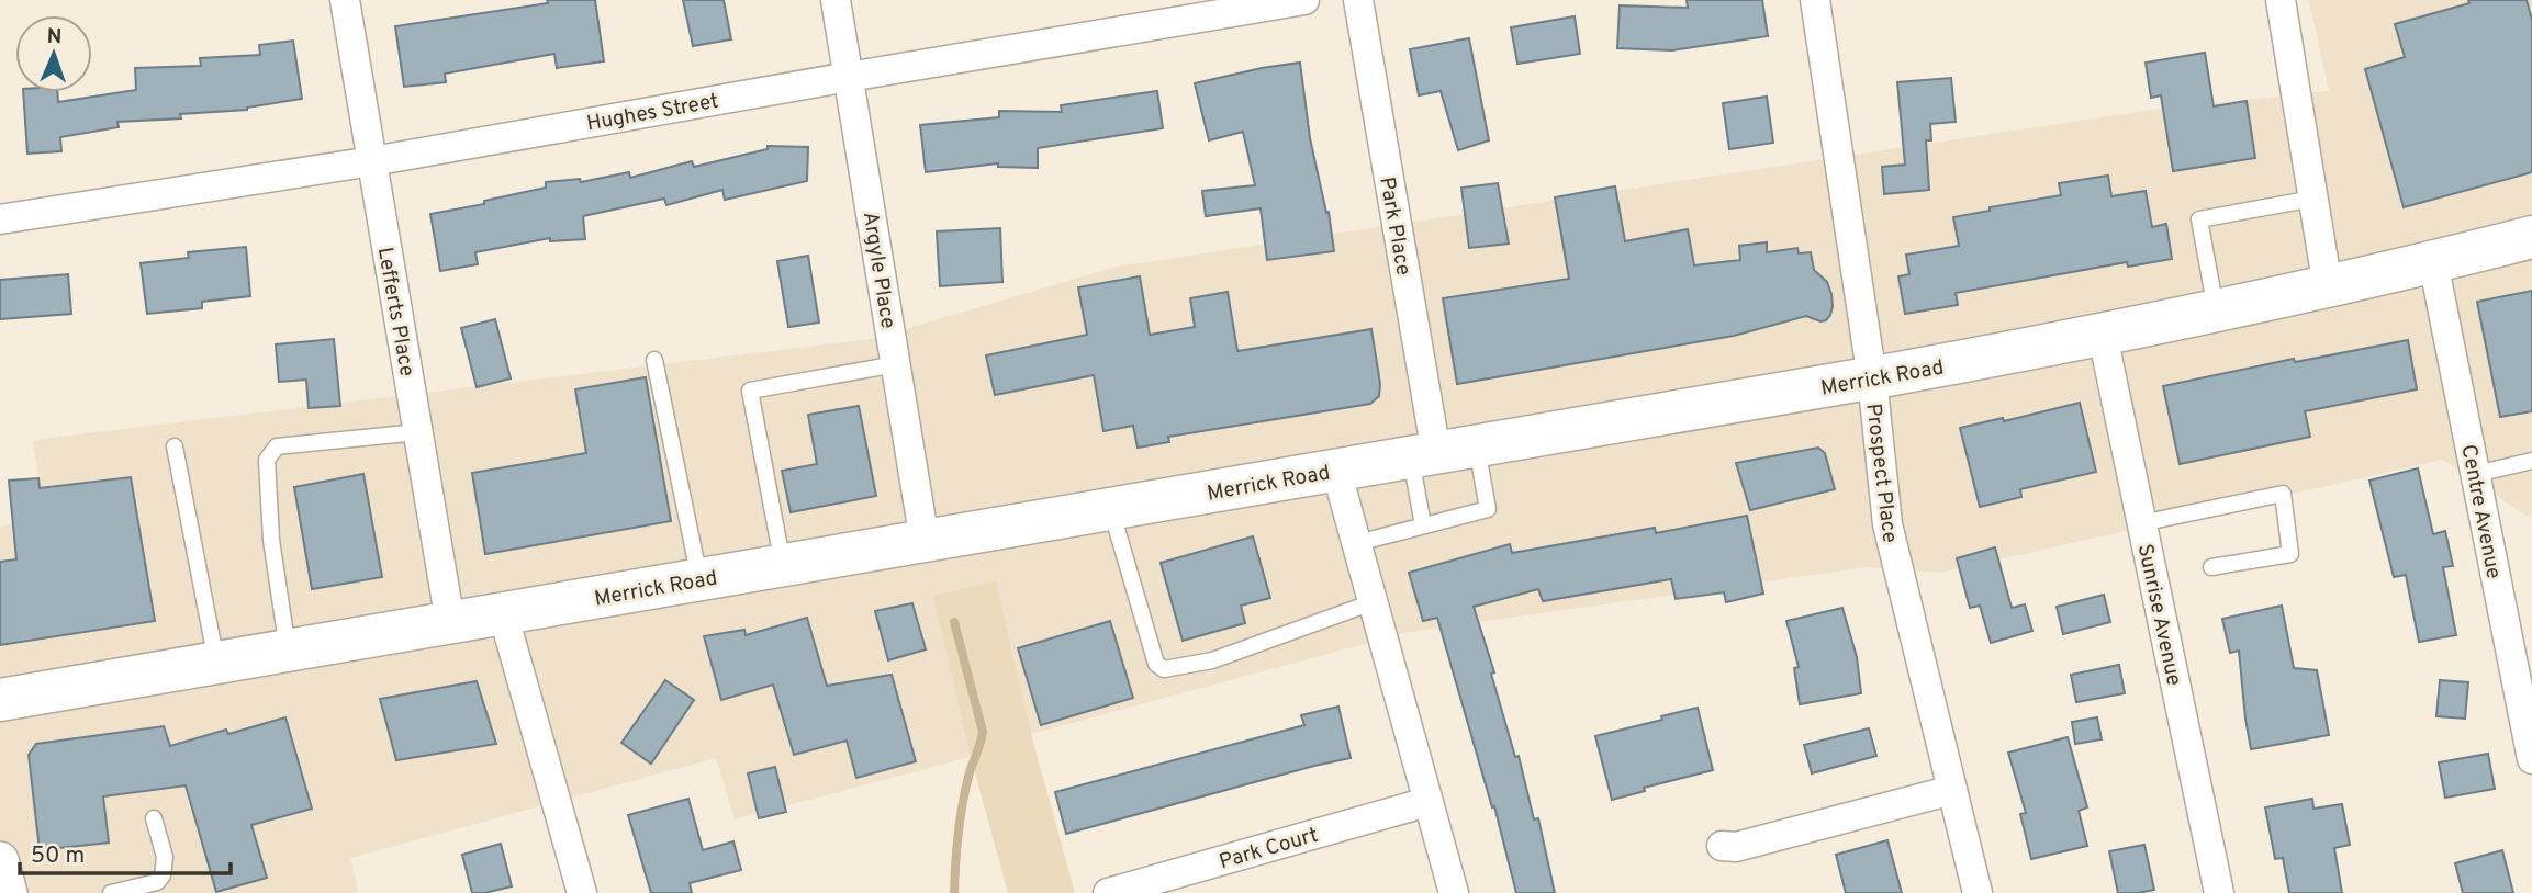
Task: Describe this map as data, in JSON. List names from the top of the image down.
{
  "streets": {
    "main road": ["Merrick Road"],
    "street": [
      "Hughes Street",
      "Park Place",
      "Argyle Place",
      "Lefferts Place",
      "Prospect Place",
      "Centre Avenue",
      "Sunrise Avenue",
      "Park Court"
    ]
  },
  "crossings": [
    ["Hughes Street", "Argyle Place"],
    ["Hughes Street", "Lefferts Place"],
    ["Park Place", "Merrick Road"],
    ["Argyle Place", "Merrick Road"],
    ["Lefferts Place", "Merrick Road"],
    ["Merrick Road", "Prospect Place"],
    ["Merrick Road", "Centre Avenue"],
    ["Merrick Road", "Sunrise Avenue"]
  ],
  "scale_bar": "50 m",
  "north": "top"
}
